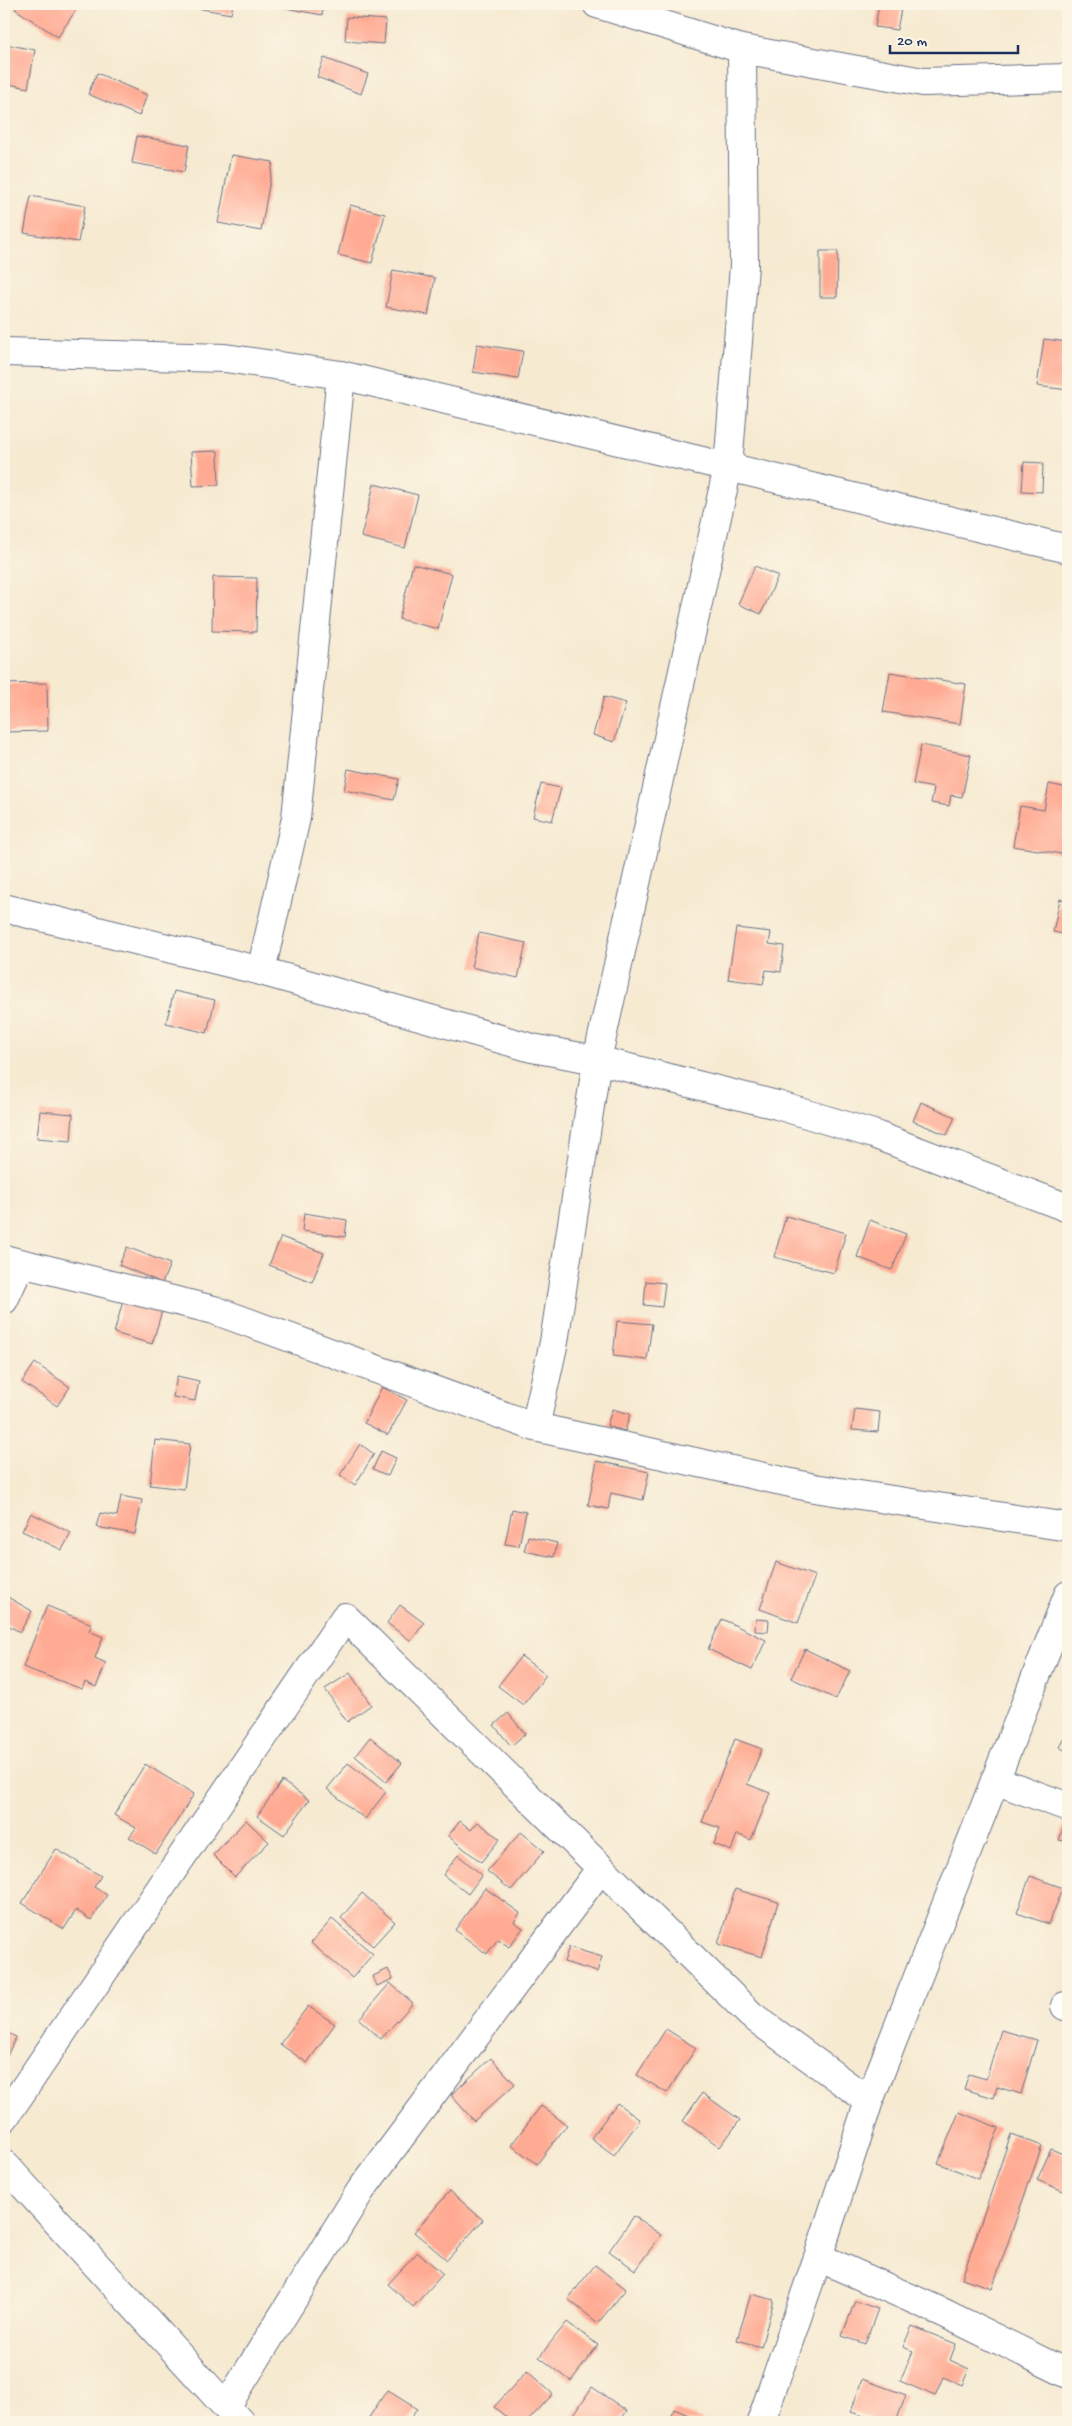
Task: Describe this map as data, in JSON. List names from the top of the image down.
{
  "scale_bar": "20 m"
}
